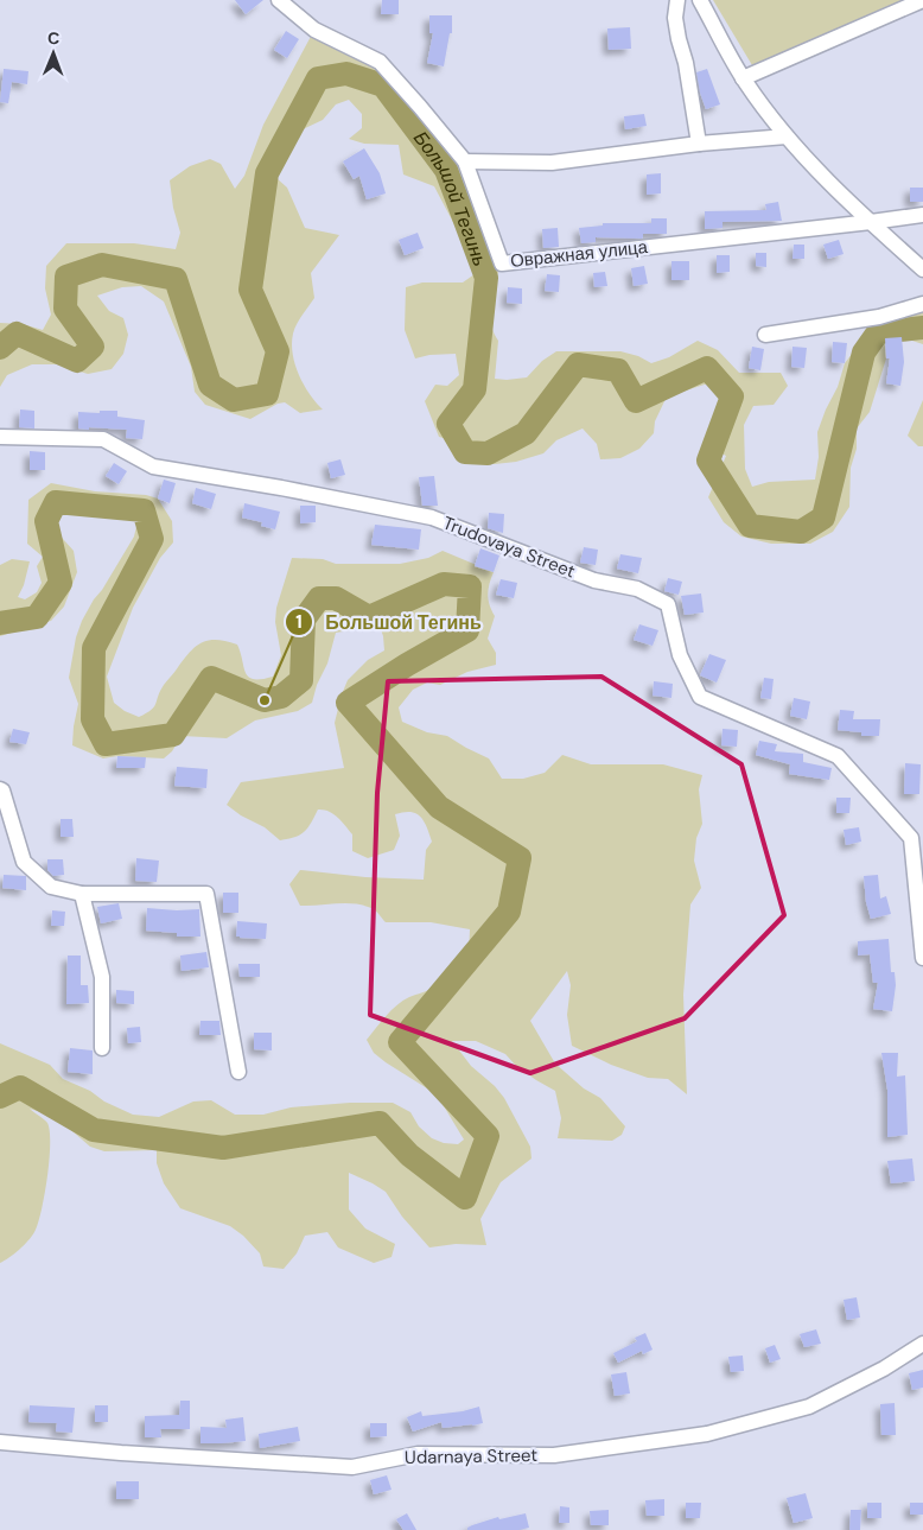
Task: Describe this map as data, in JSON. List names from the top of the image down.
{
  "streets": {
    "street": ["Овражная улица", "Trudovaya Street", "Udarnaya Street"]
  },
  "water": ["Большой Тегинь"],
  "places": ["Большой Тегинь"],
  "north": "top"
}
